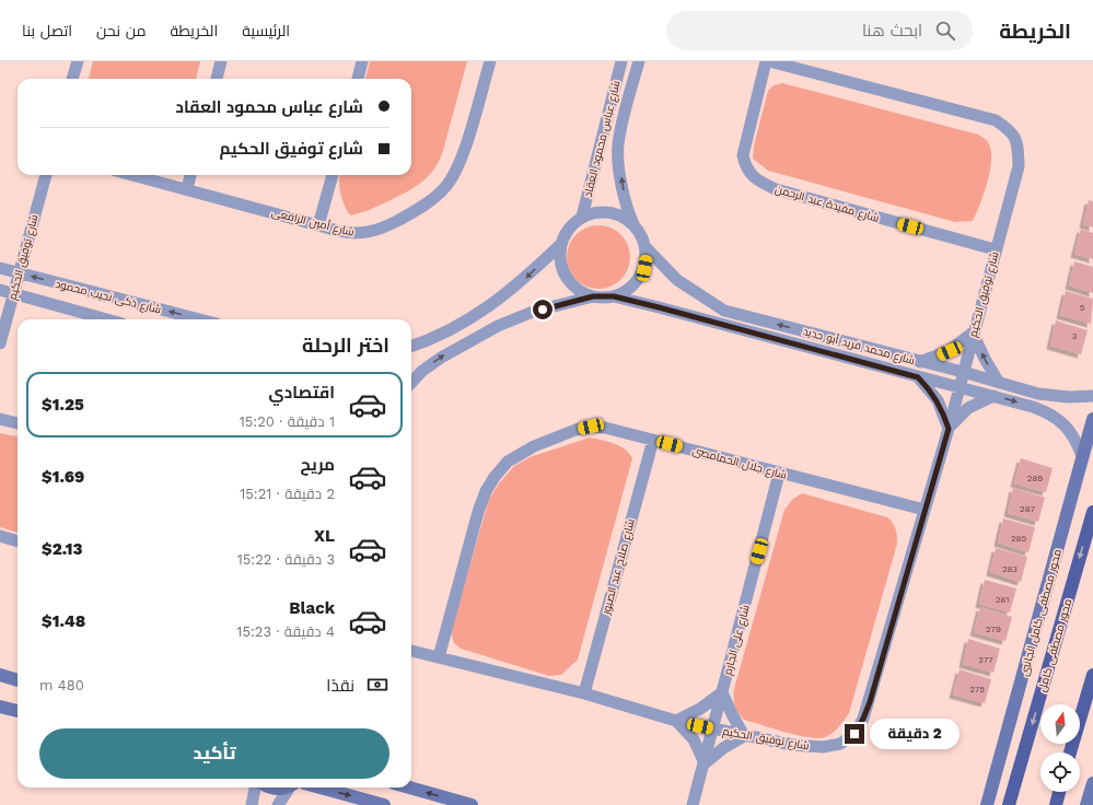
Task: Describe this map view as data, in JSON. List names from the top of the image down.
{
  "streets": {
    "main road": ["محور مصطفى كامل"],
    "street": [
      "شارع عباس محمود العقاد",
      "شارع مفيدة عبد الرحمن",
      "شارع أمين الرافعى",
      "شارع توفيق الحكيم",
      "شارع ذكى نجيب محمود",
      "شارع محمد فريد أبو حديد",
      "شارع جلال الحمامصى",
      "شارع صلاح عبد الصبور",
      "محور مصطفى كامل الجانبى",
      "شارع على الجارم"
    ]
  },
  "crossings": [
    ["شارع عباس محمود العقاد", "شارع محمد فريد أبو حديد"],
    ["شارع مفيدة عبد الرحمن", "شارع توفيق الحكيم"],
    ["شارع توفيق الحكيم", "شارع ذكى نجيب محمود"],
    ["شارع توفيق الحكيم", "شارع محمد فريد أبو حديد"],
    ["شارع توفيق الحكيم", "شارع جلال الحمامصى"],
    ["شارع توفيق الحكيم", "شارع صلاح عبد الصبور"],
    ["شارع توفيق الحكيم", "شارع على الجارم"],
    ["شارع محمد فريد أبو حديد", "محور مصطفى كامل الجانبى"],
    ["شارع جلال الحمامصى", "شارع صلاح عبد الصبور"],
    ["شارع جلال الحمامصى", "شارع على الجارم"]
  ],
  "house_numbers": [
    "5",
    "3",
    "289",
    "287",
    "285",
    "283",
    "281",
    "279",
    "277",
    "275"
  ],
  "north": "top",
  "page": {
    "header": "الخريطة",
    "search": "ابحث هنا",
    "nav": [
      "الرئيسية",
      "الخريطة",
      "من نحن",
      "اتصل بنا"
    ],
    "banner": ["شارع عباس محمود العقاد", "شارع توفيق الحكيم"],
    "heading": "اختر الرحلة",
    "list": [
      {
        "name": "اقتصادي",
        "note": "1 دقيقة · 15:20",
        "value": "$1.25"
      },
      {
        "name": "مريح",
        "note": "2 دقيقة · 15:21",
        "value": "$1.69"
      },
      {
        "name": "XL",
        "note": "3 دقيقة · 15:22",
        "value": "$2.13"
      },
      {
        "name": "Black",
        "note": "4 دقيقة · 15:23",
        "value": "$1.48"
      }
    ],
    "pay": ["نقدًا", "480 m"],
    "bubble": "2 دقيقة",
    "buttons": "تأكيد"
  }
}
